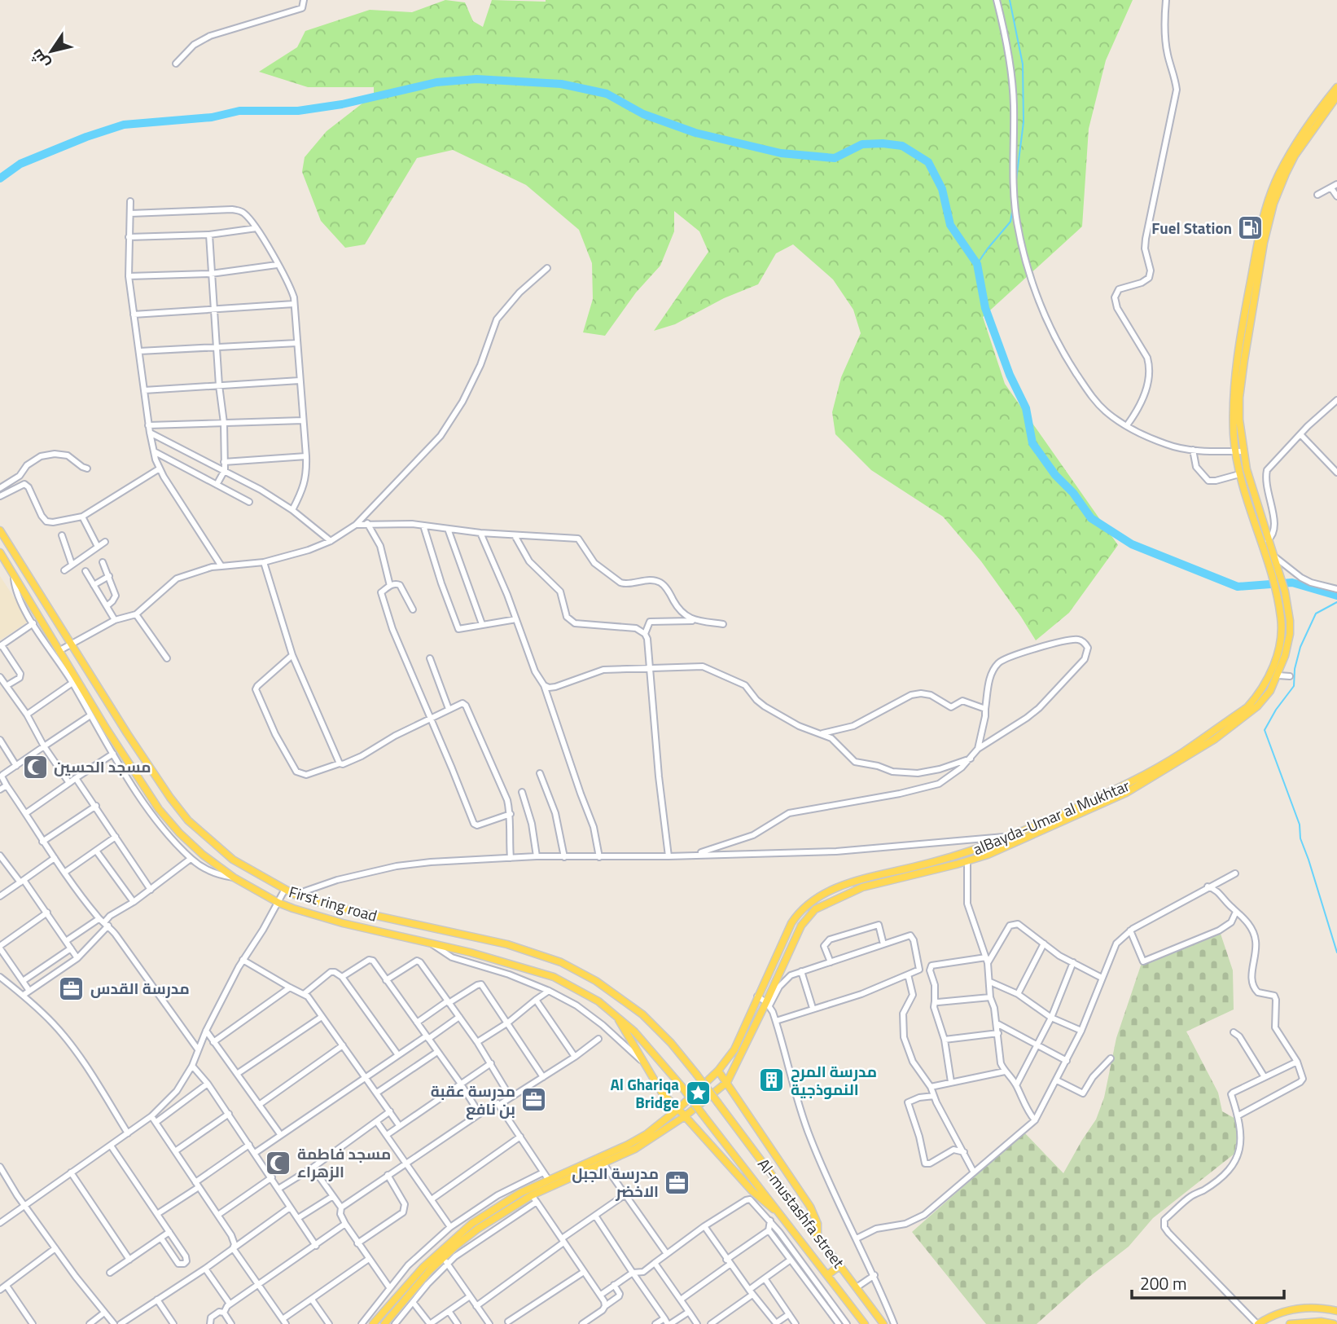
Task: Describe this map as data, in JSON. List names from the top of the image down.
{
  "streets": {
    "main road": ["alBayda-Umar al Mukhtar", "First ring road", "Al-mustashfa street"]
  },
  "crossings": [
    ["First ring road", "Al-mustashfa street"]
  ],
  "places": {
    "fuel station": ["Fuel Station"],
    "mosque": ["مسجد الحسين", "مسجد فاطمة الزهراء"],
    "office": ["مدرسة القدس", "مدرسة عقبة بن نافع", "مدرسة الجبل الاخضر"],
    "building": ["مدرسة المرح النموذجية"],
    "place": ["Al Ghariqa Bridge"]
  },
  "scale_bar": "200 m",
  "north": "bottom left"
}
